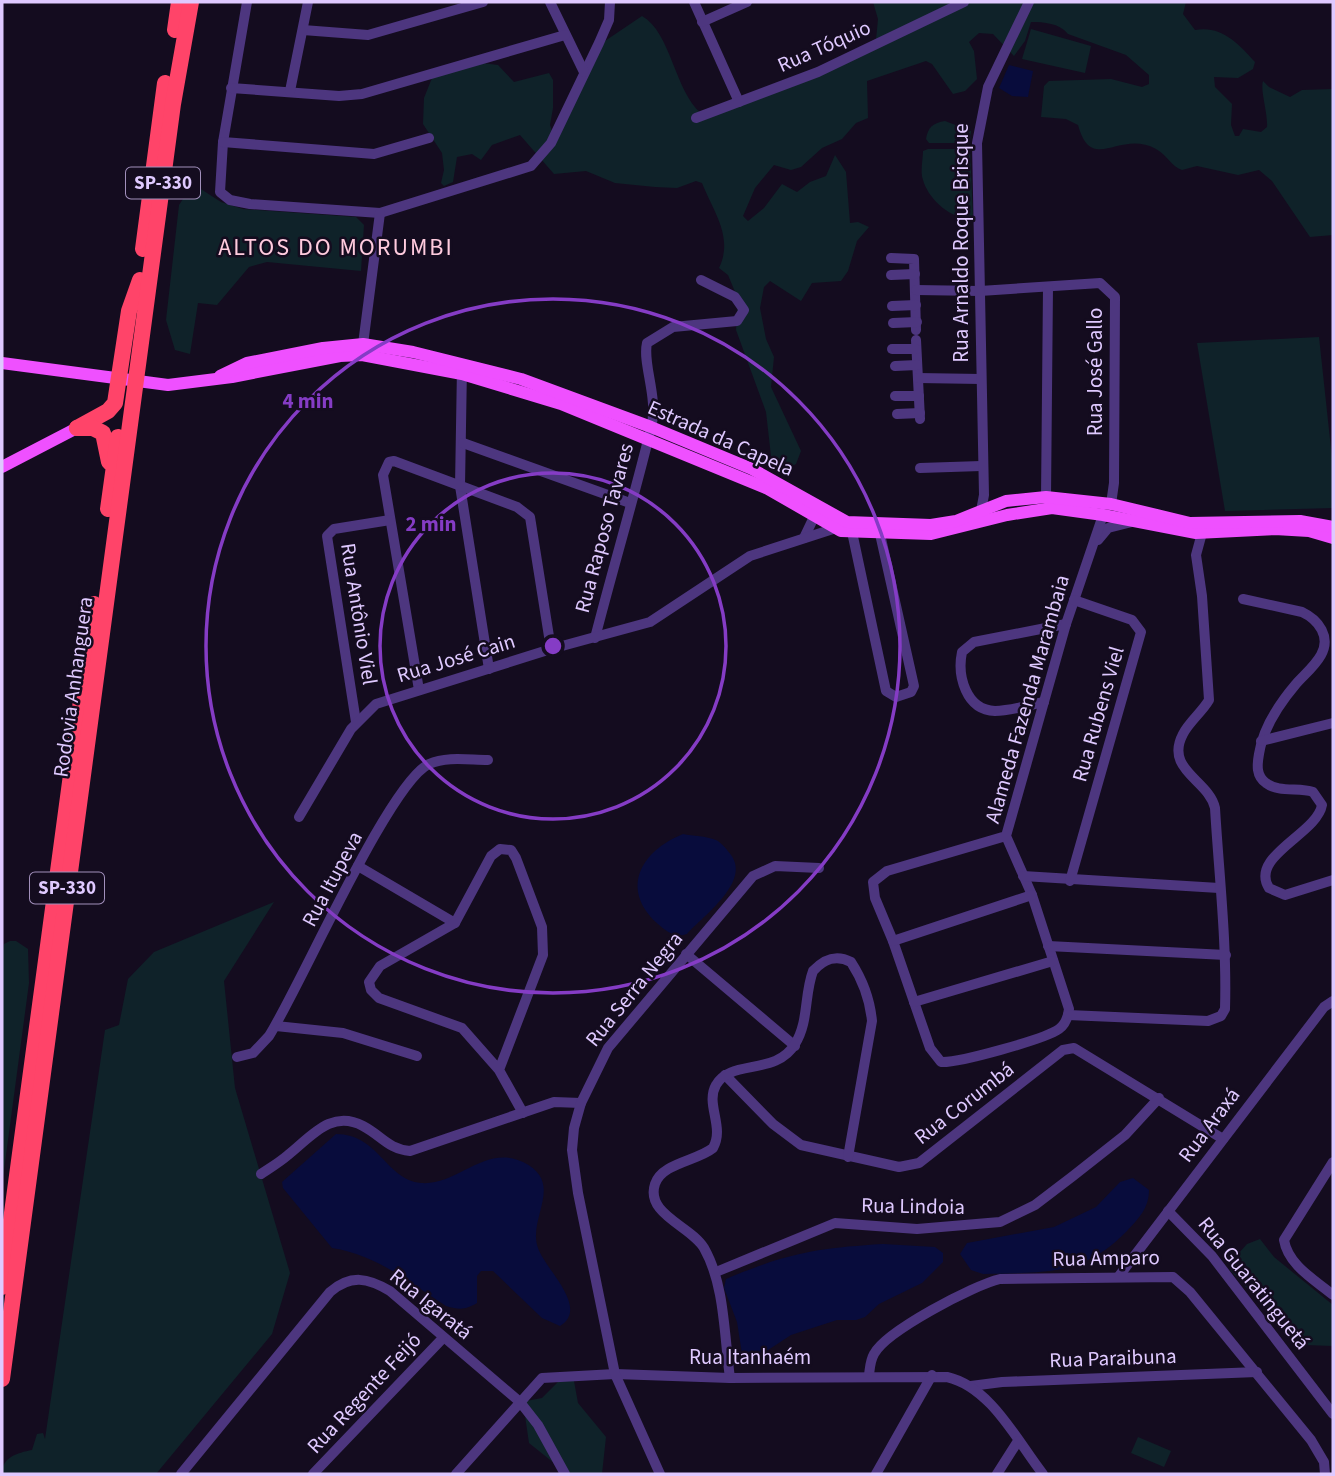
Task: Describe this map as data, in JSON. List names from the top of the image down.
{
  "streets": {
    "highway": ["SP-330", "Rodovia Anhanguera"],
    "main road": ["Estrada da Capela"],
    "street": [
      "Rua Tóquio",
      "Rua Arnaldo Roque Brisque",
      "Rua José Gallo",
      "Rua Raposo Tavares",
      "Rua Antônio Viel",
      "Rua José Cain",
      "Alameda Fazenda Marambaia",
      "Rua Rubens Viel",
      "Rua Itupeva",
      "Rua Serra Negra",
      "Rua Corumbá",
      "Rua Araxá",
      "Rua Lindoia",
      "Rua Amparo",
      "Rua Guaratinguetá",
      "Rua Igaratá",
      "Rua Itanhaém",
      "Rua Paraibuna",
      "Rua Regente Feijó"
    ]
  },
  "crossings": [
    ["Rua Arnaldo Roque Brisque", "Rua José Gallo"],
    ["Rua Arnaldo Roque Brisque", "Estrada da Capela"],
    ["Rua José Gallo", "Estrada da Capela"],
    ["Rua José Gallo", "Alameda Fazenda Marambaia"],
    ["Estrada da Capela", "Rua Raposo Tavares"],
    ["Estrada da Capela", "Rua José Cain"],
    ["Estrada da Capela", "Alameda Fazenda Marambaia"],
    ["Rua Raposo Tavares", "Rua José Cain"],
    ["Rua Antônio Viel", "Rua José Cain"],
    ["Alameda Fazenda Marambaia", "Rua Rubens Viel"],
    ["Rua Serra Negra", "Rua Itanhaém"],
    ["Rua Corumbá", "Rua Araxá"],
    ["Rua Corumbá", "Rua Lindoia"],
    ["Rua Araxá", "Rua Amparo"],
    ["Rua Araxá", "Rua Guaratinguetá"],
    ["Rua Amparo", "Rua Itanhaém"],
    ["Rua Amparo", "Rua Paraibuna"],
    ["Rua Igaratá", "Rua Itanhaém"],
    ["Rua Igaratá", "Rua Regente Feijó"],
    ["Rua Itanhaém", "Rua Paraibuna"]
  ],
  "districts": ["ALTOS DO MORUMBI"],
  "rings": ["4 min", "2 min"]
}
